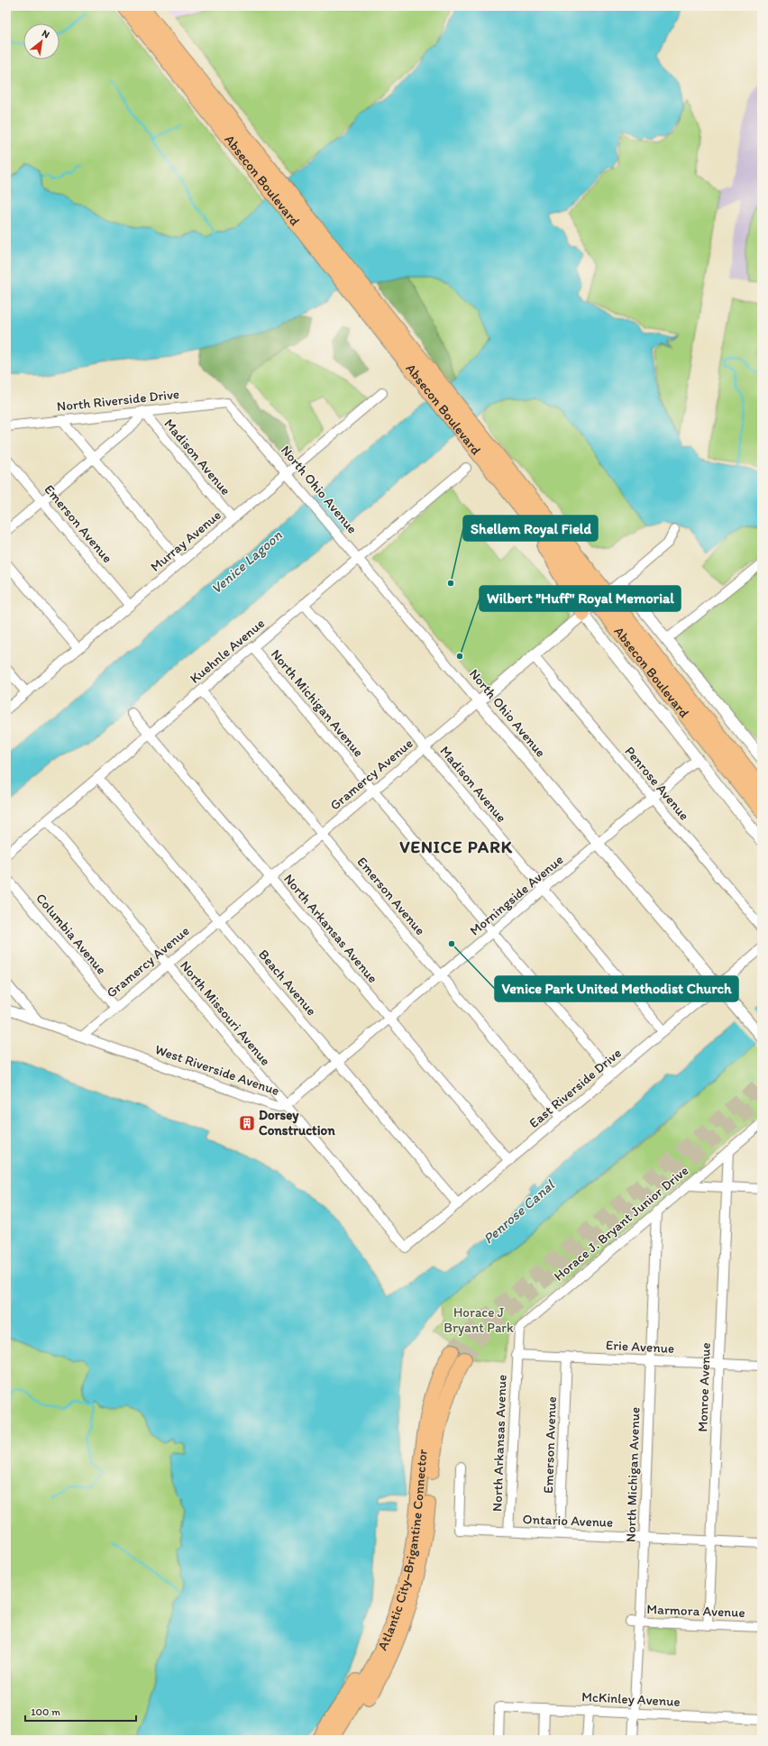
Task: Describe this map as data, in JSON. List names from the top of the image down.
{
  "streets": {
    "highway": ["Absecon Boulevard", "Atlantic City–Brigantine Connector"],
    "street": [
      "North Riverside Drive",
      "Madison Avenue",
      "North Ohio Avenue",
      "Emerson Avenue",
      "Murray Avenue",
      "Kuehnle Avenue",
      "North Michigan Avenue",
      "Gramercy Avenue",
      "Penrose Avenue",
      "Morningside Avenue",
      "North Arkansas Avenue",
      "Columbia Avenue",
      "Beach Avenue",
      "North Missouri Avenue",
      "West Riverside Avenue",
      "East Riverside Drive",
      "Horace J. Bryant Junior Drive",
      "Erie Avenue",
      "Monroe Avenue",
      "Ontario Avenue",
      "Marmora Avenue",
      "McKinley Avenue"
    ]
  },
  "crossings": [
    ["Absecon Boulevard", "Gramercy Avenue"],
    ["Absecon Boulevard", "Morningside Avenue"],
    ["North Riverside Drive", "Madison Avenue"],
    ["North Riverside Drive", "North Ohio Avenue"],
    ["Madison Avenue", "Murray Avenue"],
    ["Madison Avenue", "Kuehnle Avenue"],
    ["Madison Avenue", "Gramercy Avenue"],
    ["Madison Avenue", "Morningside Avenue"],
    ["Madison Avenue", "East Riverside Drive"],
    ["North Ohio Avenue", "Murray Avenue"],
    ["North Ohio Avenue", "Kuehnle Avenue"],
    ["North Ohio Avenue", "Gramercy Avenue"],
    ["North Ohio Avenue", "Morningside Avenue"],
    ["North Ohio Avenue", "East Riverside Drive"],
    ["Emerson Avenue", "Murray Avenue"],
    ["Emerson Avenue", "Kuehnle Avenue"],
    ["Emerson Avenue", "Gramercy Avenue"],
    ["Emerson Avenue", "Morningside Avenue"],
    ["Emerson Avenue", "East Riverside Drive"],
    ["Emerson Avenue", "Erie Avenue"],
    ["Emerson Avenue", "Ontario Avenue"],
    ["Kuehnle Avenue", "North Michigan Avenue"],
    ["Kuehnle Avenue", "North Arkansas Avenue"],
    ["Kuehnle Avenue", "Beach Avenue"],
    ["Kuehnle Avenue", "North Missouri Avenue"],
    ["North Michigan Avenue", "Gramercy Avenue"],
    ["North Michigan Avenue", "Morningside Avenue"],
    ["North Michigan Avenue", "East Riverside Drive"],
    ["North Michigan Avenue", "Horace J. Bryant Junior Drive"],
    ["North Michigan Avenue", "Erie Avenue"],
    ["North Michigan Avenue", "Ontario Avenue"],
    ["North Michigan Avenue", "Marmora Avenue"],
    ["North Michigan Avenue", "McKinley Avenue"],
    ["Gramercy Avenue", "Penrose Avenue"],
    ["Gramercy Avenue", "North Arkansas Avenue"],
    ["Gramercy Avenue", "Columbia Avenue"],
    ["Gramercy Avenue", "Beach Avenue"],
    ["Gramercy Avenue", "North Missouri Avenue"],
    ["Gramercy Avenue", "West Riverside Avenue"],
    ["Penrose Avenue", "Morningside Avenue"],
    ["Morningside Avenue", "North Arkansas Avenue"],
    ["Morningside Avenue", "Beach Avenue"],
    ["Morningside Avenue", "North Missouri Avenue"],
    ["Morningside Avenue", "West Riverside Avenue"],
    ["North Arkansas Avenue", "East Riverside Drive"],
    ["North Arkansas Avenue", "Horace J. Bryant Junior Drive"],
    ["North Arkansas Avenue", "Erie Avenue"],
    ["North Arkansas Avenue", "Ontario Avenue"],
    ["Beach Avenue", "East Riverside Drive"],
    ["North Missouri Avenue", "West Riverside Avenue"],
    ["West Riverside Avenue", "East Riverside Drive"],
    ["Horace J. Bryant Junior Drive", "Erie Avenue"],
    ["Horace J. Bryant Junior Drive", "Monroe Avenue"],
    ["Erie Avenue", "Monroe Avenue"],
    ["Monroe Avenue", "Ontario Avenue"],
    ["Monroe Avenue", "Marmora Avenue"]
  ],
  "districts": ["VENICE PARK"],
  "water": ["Venice Lagoon", "Penrose Canal"],
  "parks": ["Horace J Bryant Park"],
  "places": {
    "other": ["Shellem Royal Field", "Wilbert \"Huff\" Royal Memorial", "Venice Park United Methodist Church"],
    "building": ["Dorsey Construction"]
  },
  "scale_bar": "100 m",
  "north": "top right"
}
